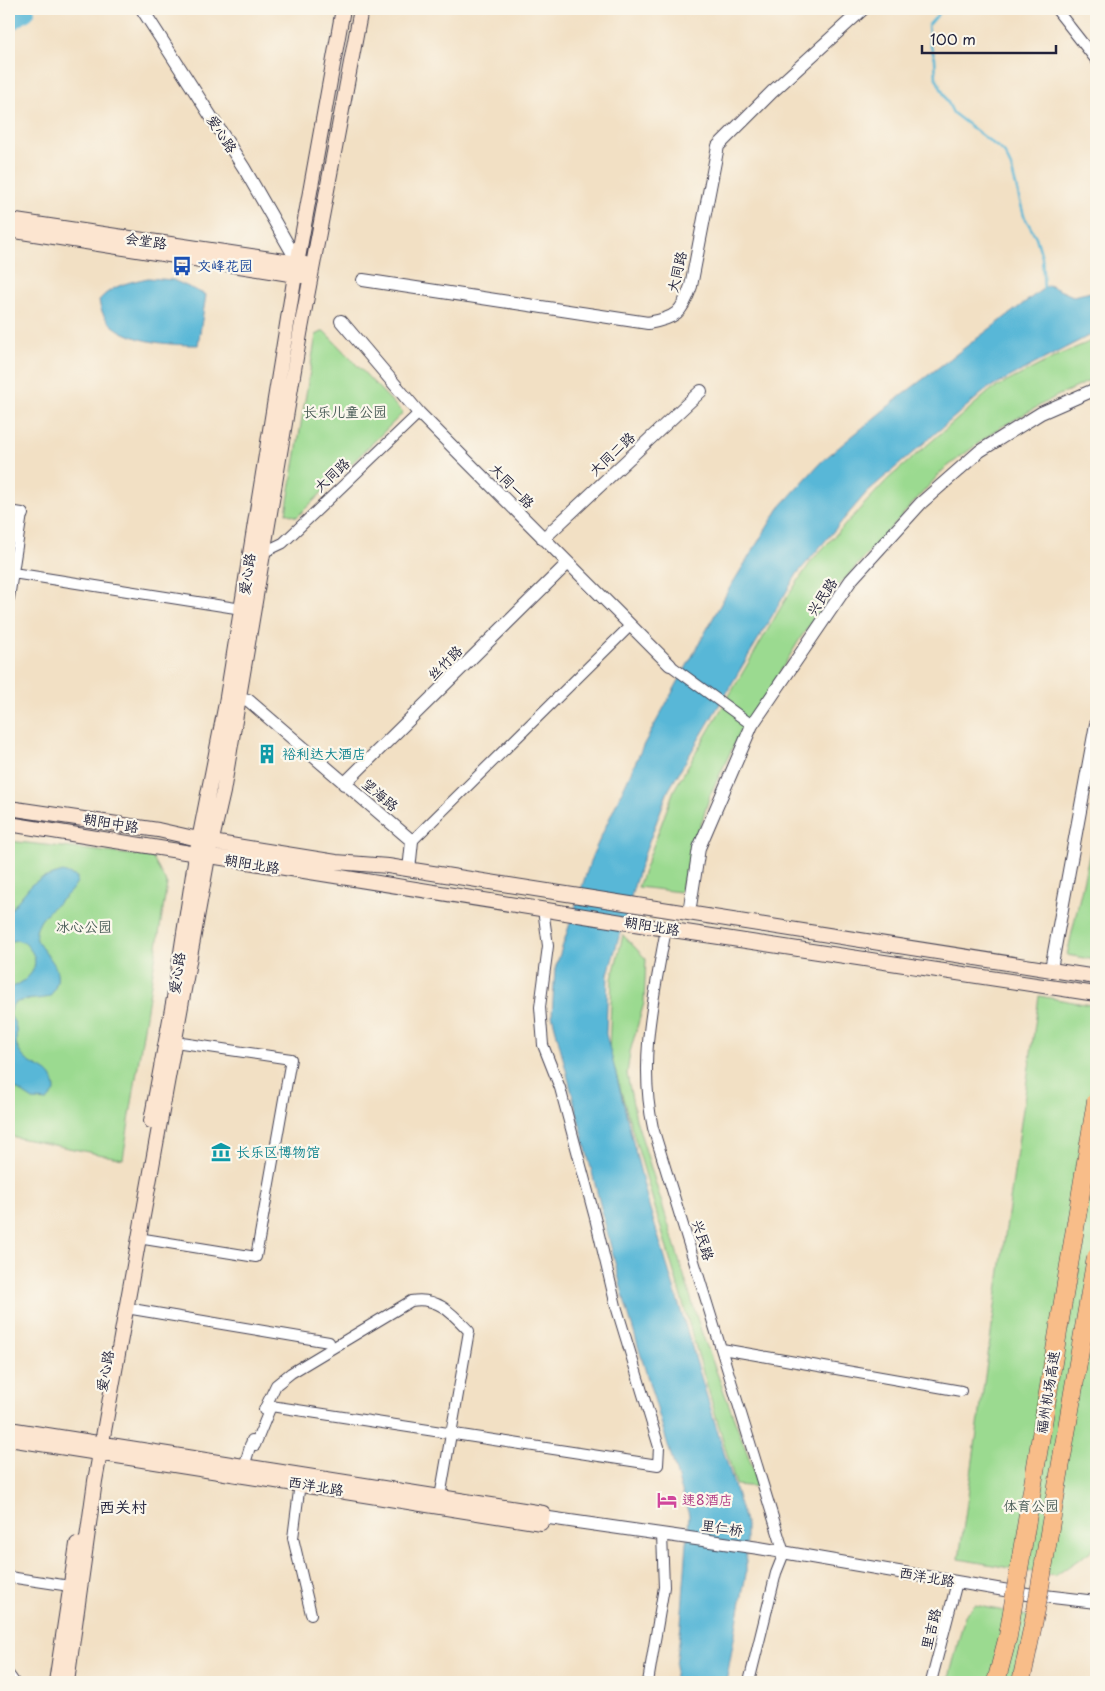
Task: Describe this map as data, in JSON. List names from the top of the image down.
{
  "streets": {
    "highway": ["福州机场高速"],
    "main road": [
      "爱心路",
      "会堂路",
      "朝阳中路",
      "朝阳北路",
      "西洋北路"
    ],
    "street": [
      "大同路",
      "大同二路",
      "大同一路",
      "兴民路",
      "丝竹路",
      "望海路",
      "里仁桥",
      "里吉路"
    ]
  },
  "crossings": [
    ["爱心路", "会堂路"],
    ["爱心路", "大同路"],
    ["爱心路", "望海路"],
    ["爱心路", "朝阳中路"],
    ["爱心路", "朝阳北路"],
    ["爱心路", "西洋北路"],
    ["大同路", "大同一路"],
    ["大同二路", "大同一路"],
    ["大同一路", "丝竹路"],
    ["兴民路", "朝阳北路"],
    ["兴民路", "西洋北路"],
    ["丝竹路", "望海路"],
    ["朝阳中路", "朝阳北路"],
    ["西洋北路", "里仁桥"],
    ["西洋北路", "里吉路"]
  ],
  "districts": ["西关村"],
  "parks": ["长乐儿童公园", "冰心公园", "体育公园"],
  "places": {
    "bus stop": ["文峰花园"],
    "building": ["裕利达大酒店"],
    "museum": ["长乐区博物馆"],
    "hotel": ["速8酒店"]
  },
  "scale_bar": "100 m"
}
